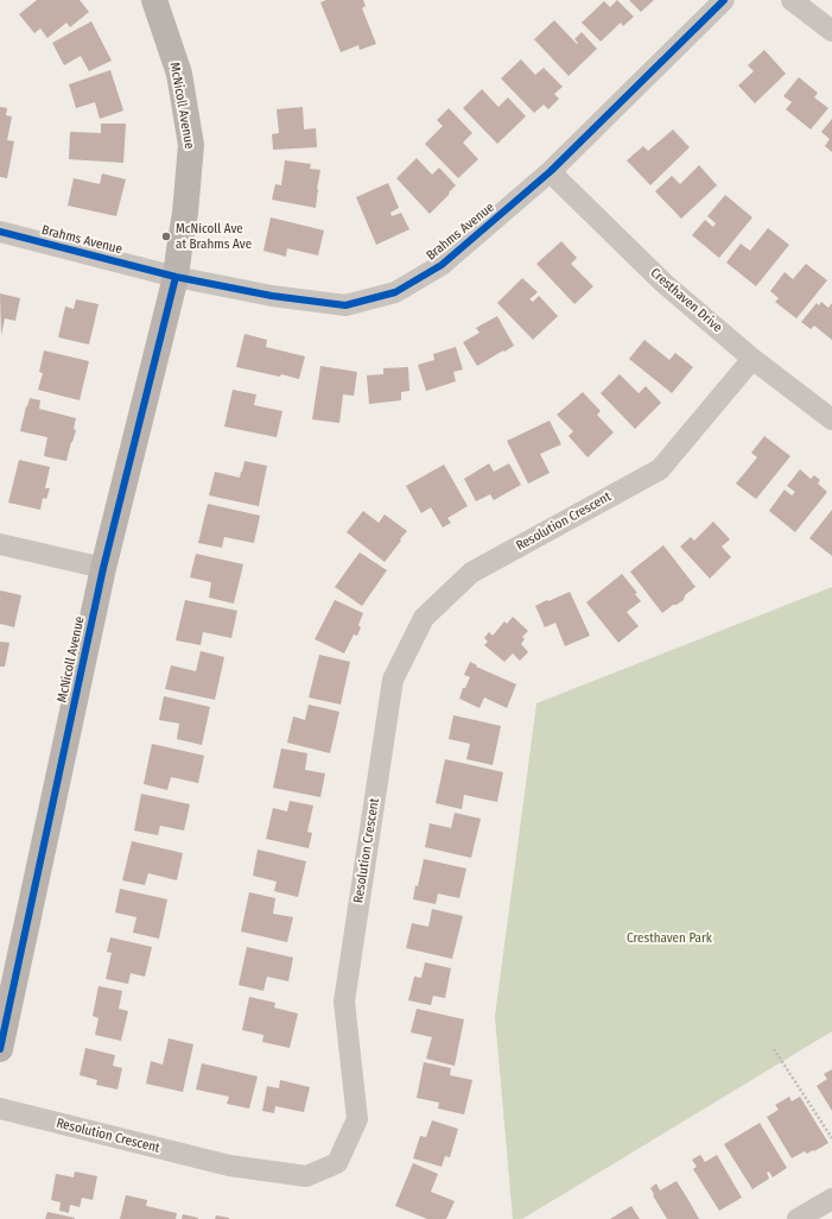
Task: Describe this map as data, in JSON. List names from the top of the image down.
{
  "streets": {
    "street": [
      "McNicoll Avenue",
      "Brahms Avenue",
      "Cresthaven Drive",
      "Resolution Crescent"
    ]
  },
  "crossings": [
    ["McNicoll Avenue", "Brahms Avenue"],
    ["Brahms Avenue", "Cresthaven Drive"],
    ["Cresthaven Drive", "Resolution Crescent"]
  ],
  "parks": ["Cresthaven Park"],
  "places": ["McNicoll Ave at Brahms Ave"]
}
